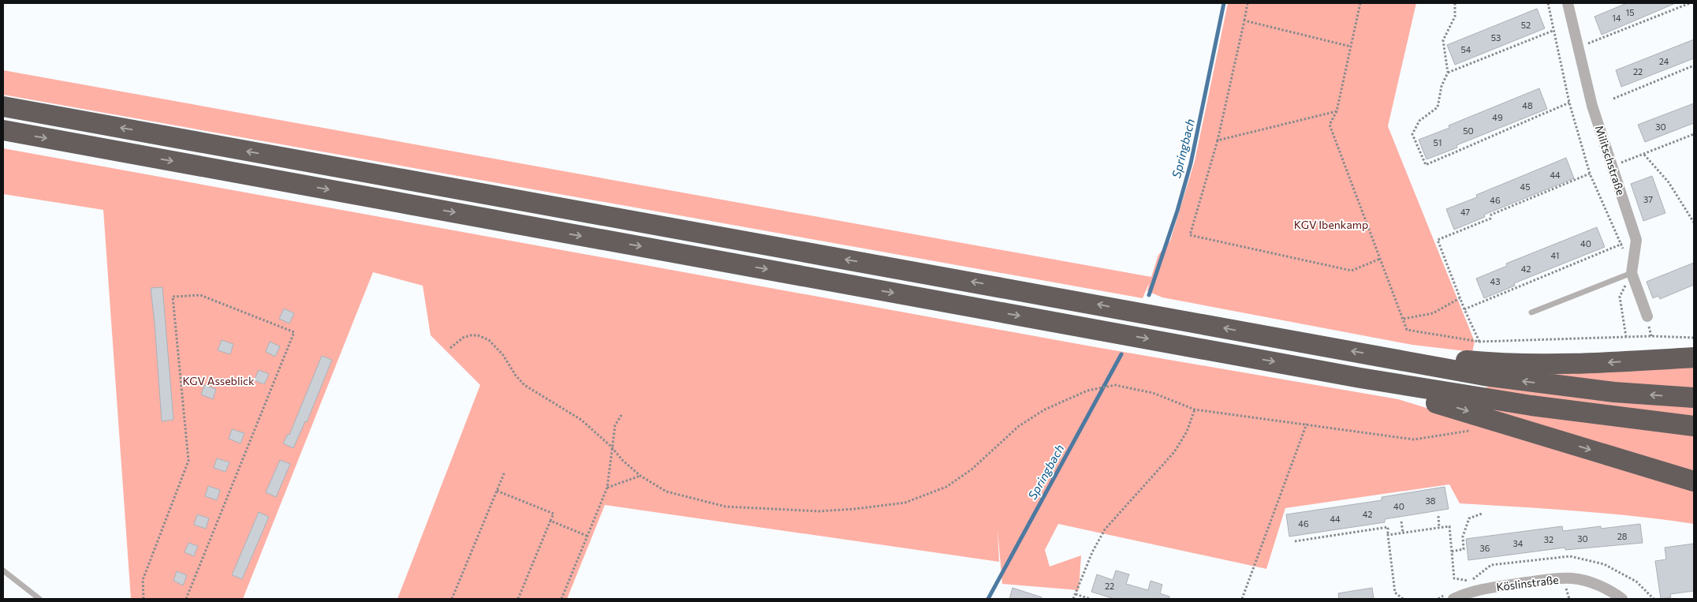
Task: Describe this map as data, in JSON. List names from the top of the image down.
{
  "streets": {
    "street": ["Militschstraße", "Köslinstraße"]
  },
  "water": ["Springbach"],
  "parks": ["KGV Ibenkamp", "KGV Asseblick"],
  "house_numbers": [
    "15",
    "14",
    "52",
    "53",
    "54",
    "24",
    "22",
    "48",
    "49",
    "30",
    "50",
    "51",
    "44",
    "45",
    "37",
    "46",
    "47",
    "40",
    "41",
    "42",
    "43",
    "38",
    "40",
    "42",
    "44",
    "46",
    "28",
    "30",
    "32",
    "34",
    "36",
    "22"
  ]
}
